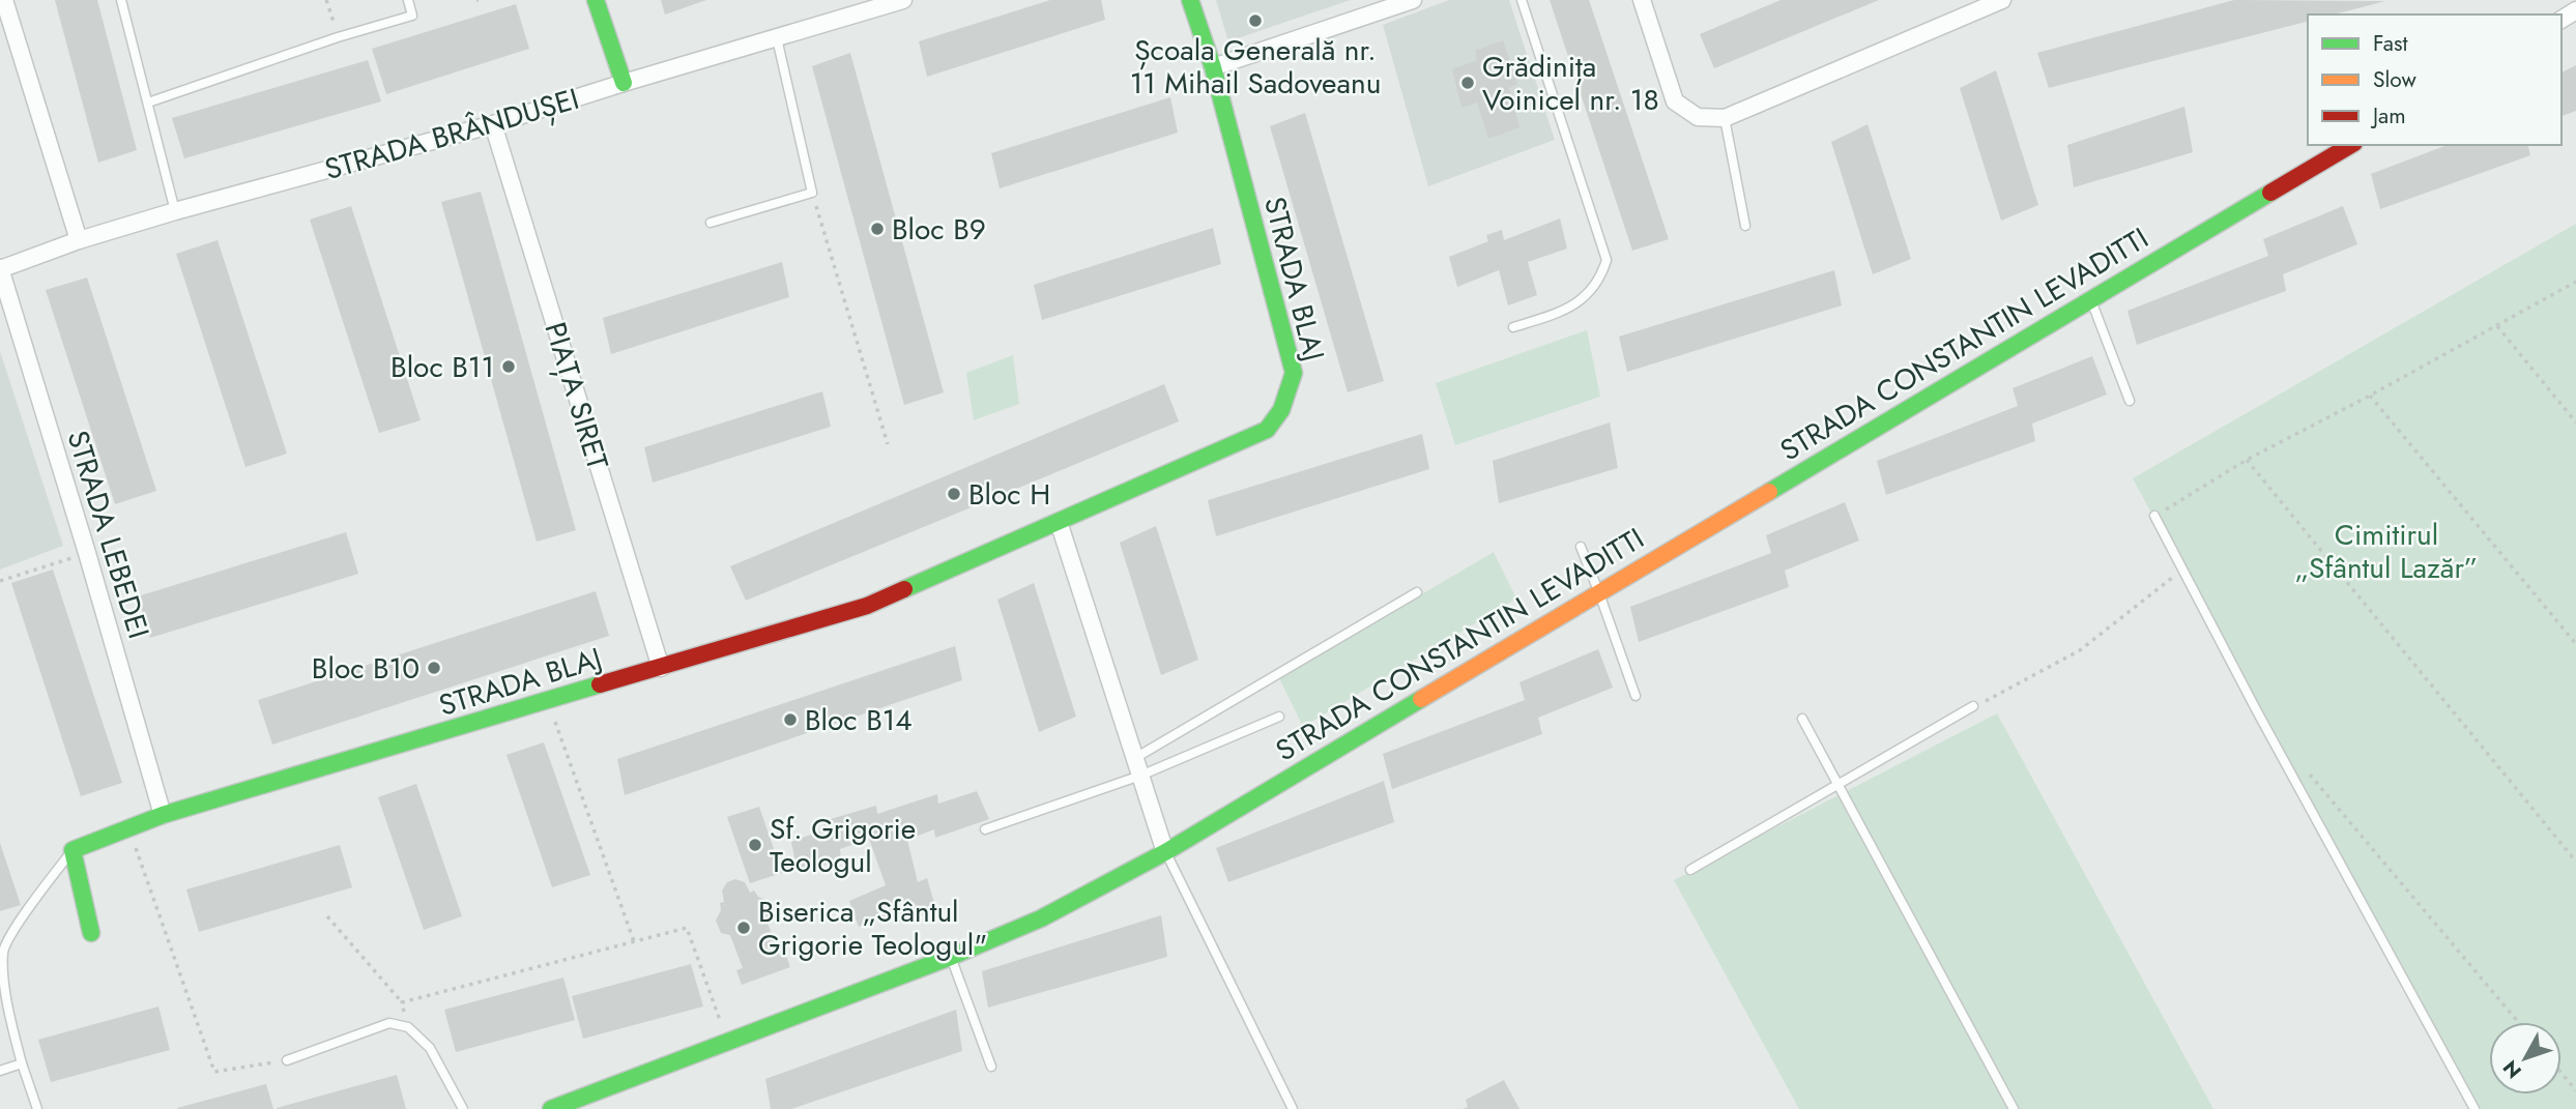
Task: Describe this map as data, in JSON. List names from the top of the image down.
{
  "streets": {
    "street": [
      "STRADA BRÂNDUȘEI",
      "STRADA BLAJ",
      "STRADA CONSTANTIN LEVADITTI",
      "PIAȚA SIRET",
      "STRADA LEBEDEI"
    ]
  },
  "crossings": [
    ["STRADA BRÂNDUȘEI", "PIAȚA SIRET"],
    ["STRADA BRÂNDUȘEI", "STRADA LEBEDEI"],
    ["STRADA BLAJ", "PIAȚA SIRET"],
    ["STRADA BLAJ", "STRADA LEBEDEI"]
  ],
  "parks": ["Cimitirul „Sfântul Lazăr”"],
  "places": [
    "Școala Generală nr. 11 Mihail Sadoveanu",
    "Grădinița Voinicel nr. 18",
    "Bloc B9",
    "Bloc B11",
    "Bloc H",
    "Bloc B10",
    "Bloc B14",
    "Sf. Grigorie Teologul",
    "Biserica „Sfântul Grigorie Teologul\""
  ],
  "legend": ["Fast", "Slow", "Jam"],
  "north": "bottom left"
}
